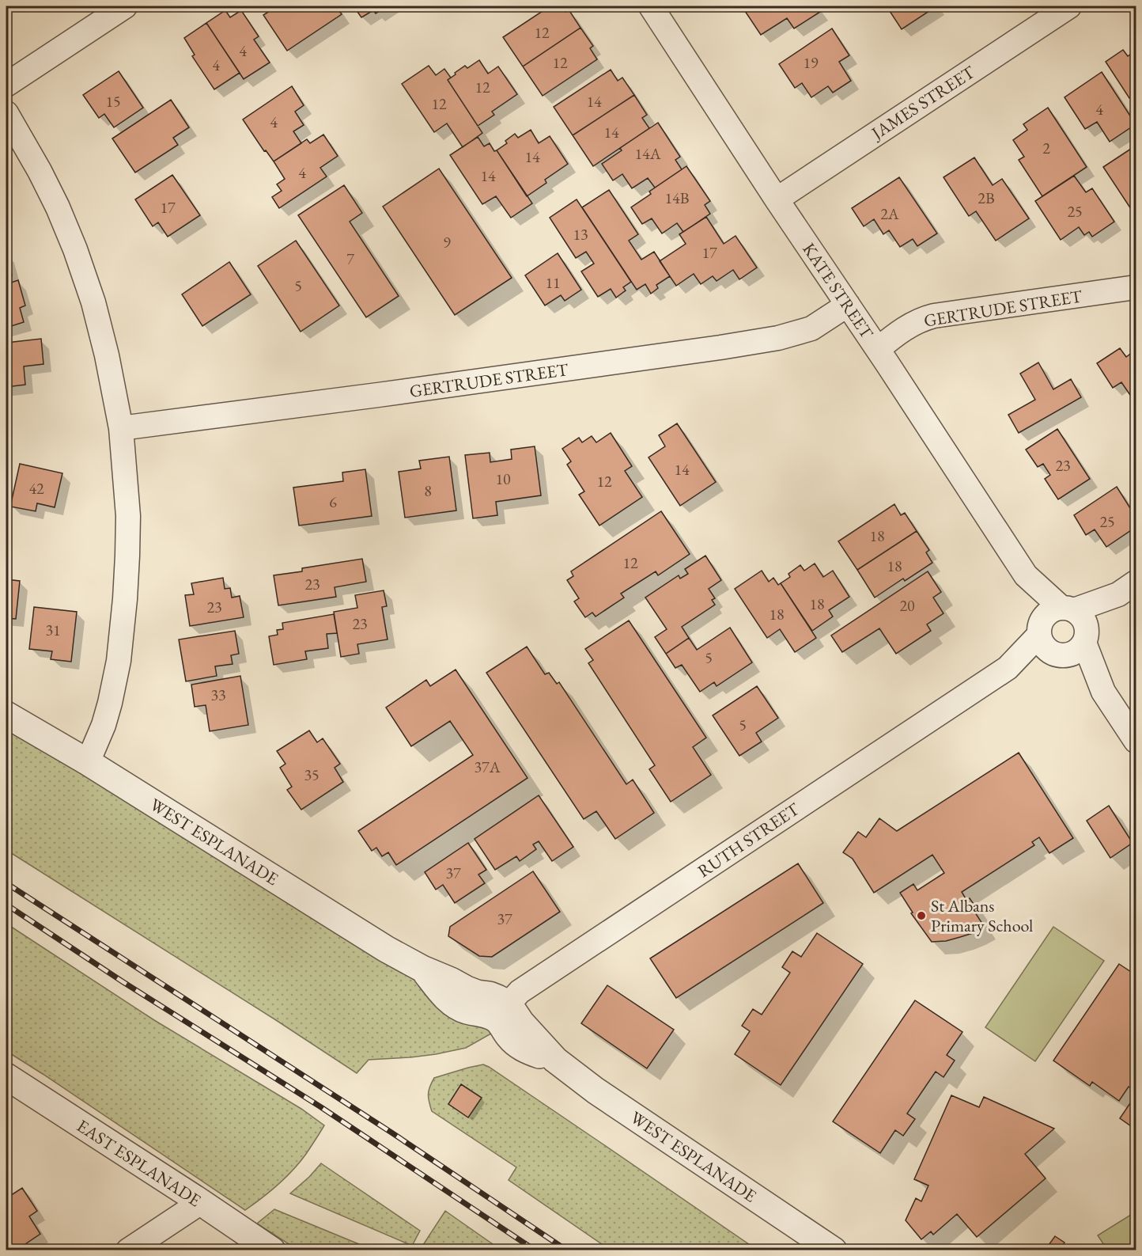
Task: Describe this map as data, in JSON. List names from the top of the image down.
{
  "streets": {
    "street": [
      "JAMES STREET",
      "KATE STREET",
      "GERTRUDE STREET",
      "RUTH STREET",
      "WEST ESPLANADE",
      "EAST ESPLANADE"
    ]
  },
  "crossings": [
    ["JAMES STREET", "KATE STREET"],
    ["KATE STREET", "GERTRUDE STREET"],
    ["KATE STREET", "RUTH STREET"],
    ["RUTH STREET", "WEST ESPLANADE"]
  ],
  "places": ["St Albans Primary School"],
  "house_numbers": [
    "12",
    "4",
    "12",
    "19",
    "4",
    "12",
    "15",
    "14",
    "12",
    "4",
    "4",
    "14",
    "2",
    "14A",
    "14",
    "4",
    "14",
    "14B",
    "2B",
    "17",
    "25",
    "2A",
    "13",
    "9",
    "17",
    "7",
    "11",
    "5",
    "23",
    "14",
    "10",
    "12",
    "42",
    "8",
    "6",
    "25",
    "18",
    "12",
    "18",
    "23",
    "18",
    "20",
    "23",
    "18",
    "23",
    "31",
    "5",
    "33",
    "5",
    "37A",
    "35",
    "37",
    "37"
  ]
}
